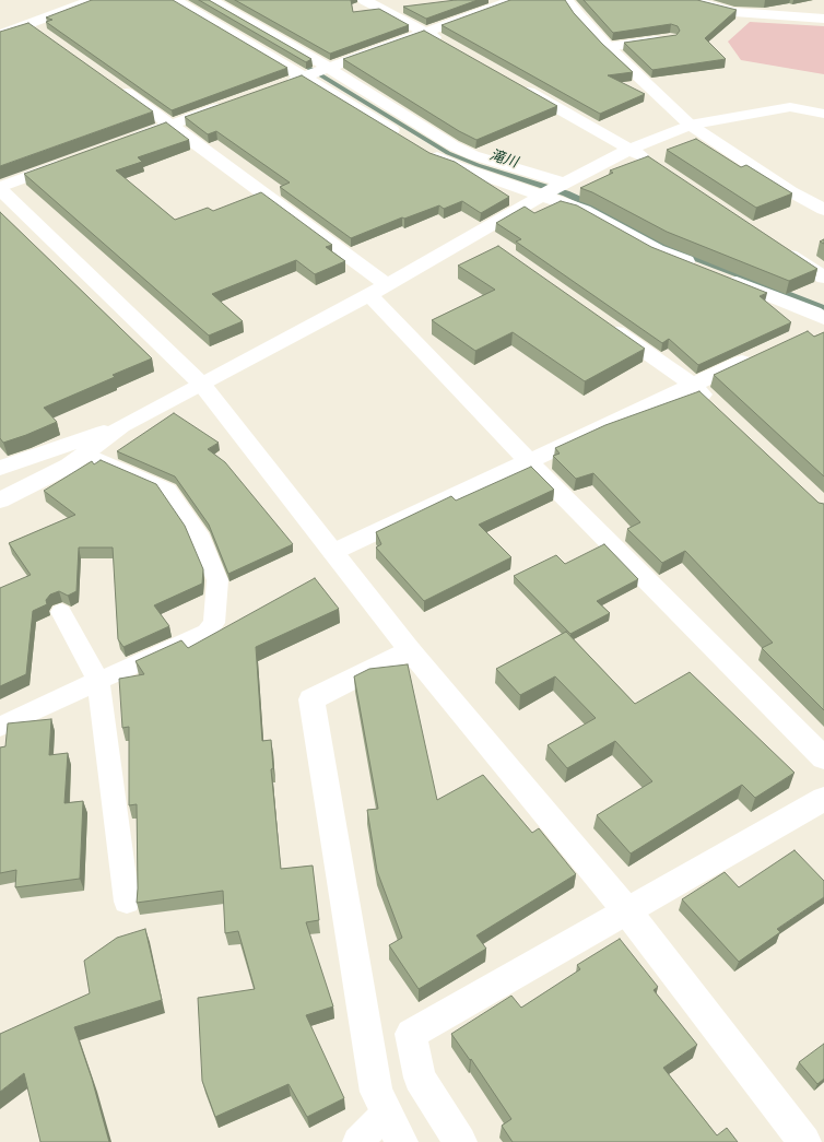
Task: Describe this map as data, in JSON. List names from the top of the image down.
{
  "water": ["滝川"]
}
